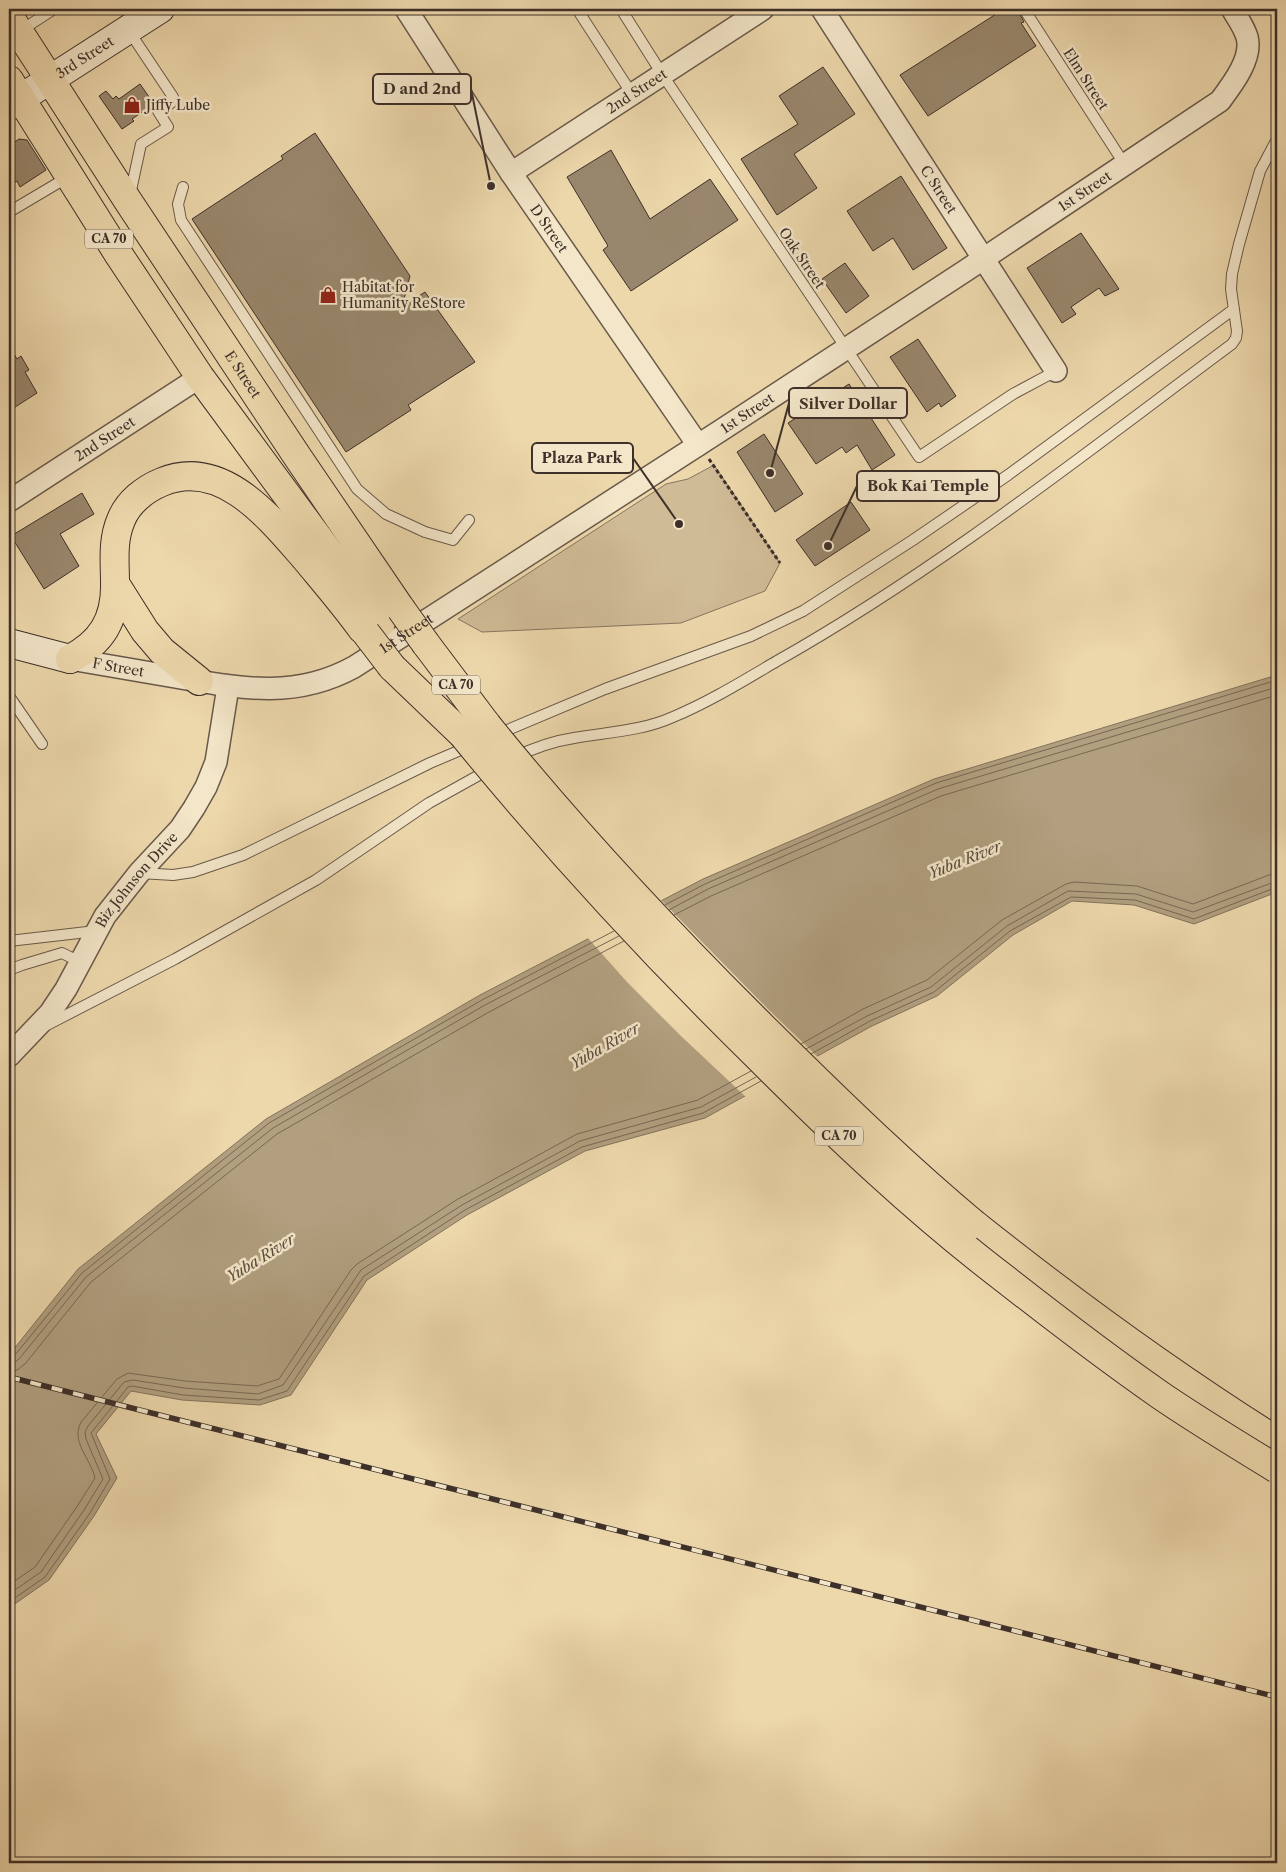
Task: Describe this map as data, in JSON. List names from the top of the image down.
{
  "streets": {
    "highway": ["CA 70", "E Street"],
    "street": [
      "3rd Street",
      "2nd Street",
      "C Street",
      "1st Street",
      "D Street",
      "F Street",
      "Biz Johnson Drive"
    ],
    "lane": ["Elm Street", "Oak Street"]
  },
  "crossings": [
    ["3rd Street", "E Street"],
    ["Elm Street", "1st Street"],
    ["2nd Street", "D Street"],
    ["2nd Street", "Oak Street"],
    ["2nd Street", "E Street"],
    ["C Street", "1st Street"],
    ["C Street", "Oak Street"],
    ["1st Street", "D Street"],
    ["1st Street", "Oak Street"],
    ["1st Street", "F Street"],
    ["1st Street", "Biz Johnson Drive"],
    ["CA 70", "E Street"],
    ["F Street", "Biz Johnson Drive"]
  ],
  "water": ["Yuba River"],
  "places": {
    "shop": ["Jiffy Lube", "Habitat for Humanity ReStore"],
    "other": [
      "D and 2nd",
      "Silver Dollar",
      "Plaza Park",
      "Bok Kai Temple"
    ]
  }
}
